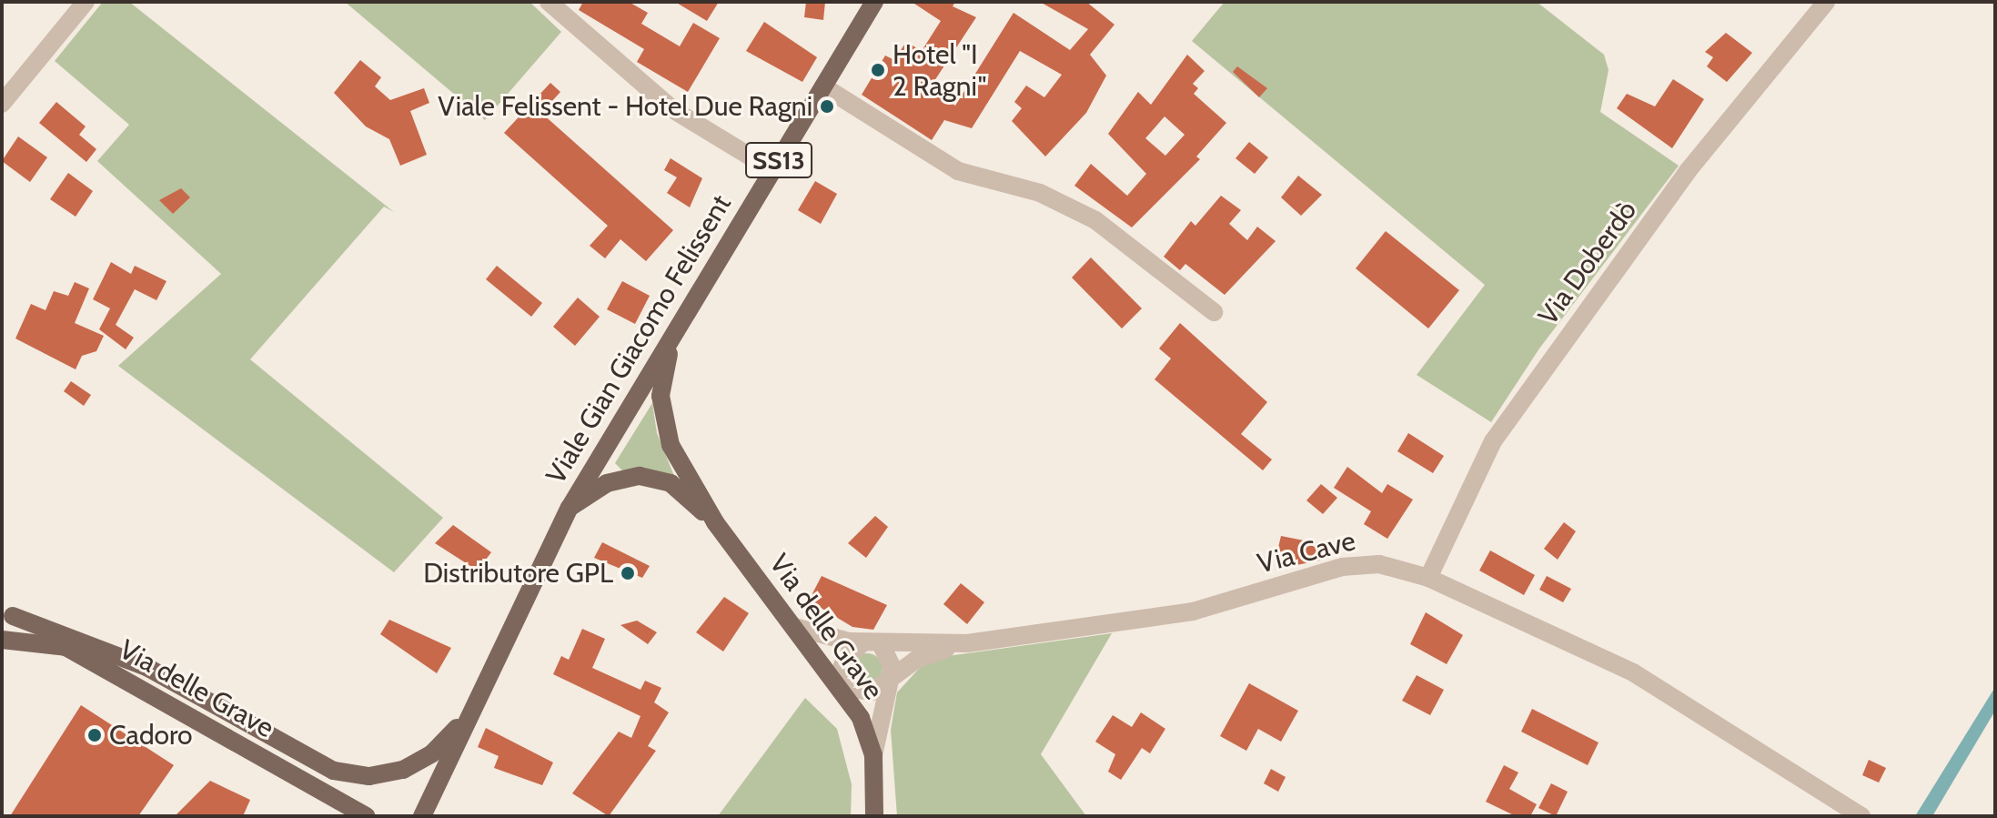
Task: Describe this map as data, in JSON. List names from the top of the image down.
{
  "streets": {
    "main road": ["SS13", "Viale Gian Giacomo Felissent", "Via delle Grave"],
    "street": ["Via Doberdò", "Via Cave"]
  },
  "crossings": [
    ["Via Doberdò", "Via Cave"],
    ["Viale Gian Giacomo Felissent", "Via delle Grave"],
    ["Via Cave", "Via delle Grave"]
  ],
  "places": [
    "Hotel \"I 2 Ragni\"",
    "Viale Felissent - Hotel Due Ragni",
    "Distributore GPL",
    "Cadoro"
  ]
}
